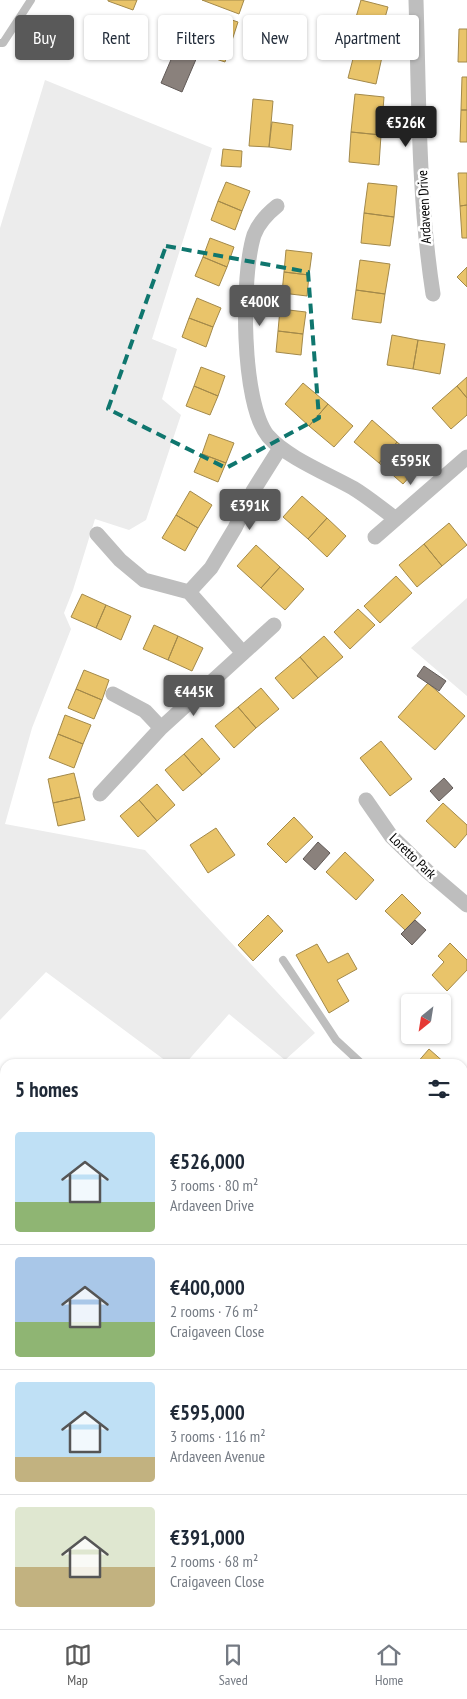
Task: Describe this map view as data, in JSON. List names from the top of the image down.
{
  "streets": {
    "street": ["Ardaveen Drive", "Loretto Park"]
  },
  "north": "bottom left",
  "page": {
    "chip": [
      "Buy",
      "Rent",
      "Filters",
      "New",
      "Apartment"
    ],
    "price": [
      "€526K",
      "€400K",
      "€595K",
      "€391K",
      "€445K"
    ],
    "heading": "5 homes",
    "list": [
      {
        "name": "€526,000",
        "note": "3 rooms · 80 m² · Ardaveen Drive"
      },
      {
        "name": "€400,000",
        "note": "2 rooms · 76 m² · Craigaveen Close"
      },
      {
        "name": "€595,000",
        "note": "3 rooms · 116 m² · Ardaveen Avenue"
      },
      {
        "name": "€391,000",
        "note": "2 rooms · 68 m² · Craigaveen Close"
      }
    ],
    "tabs": ["Map", "Saved", "Home"]
  }
}
